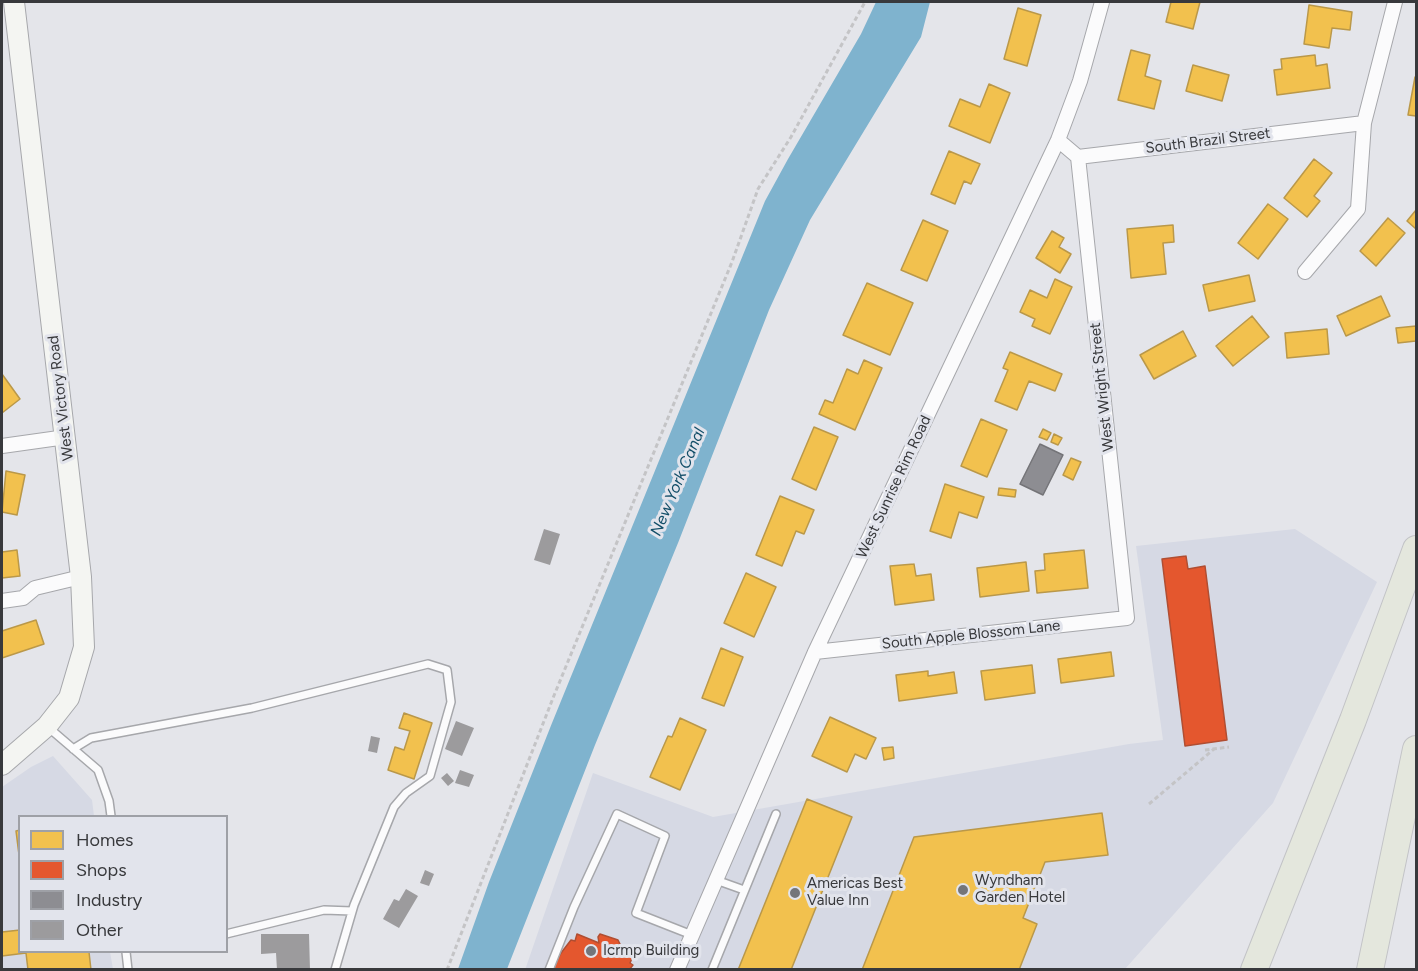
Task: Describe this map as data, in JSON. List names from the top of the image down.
{
  "streets": {
    "street": [
      "South Brazil Street",
      "West Wright Street",
      "West Victory Road",
      "West Sunrise Rim Road",
      "South Apple Blossom Lane"
    ]
  },
  "crossings": [
    ["South Brazil Street", "West Wright Street"],
    ["West Wright Street", "South Apple Blossom Lane"],
    ["West Sunrise Rim Road", "South Apple Blossom Lane"]
  ],
  "water": ["New York Canal"],
  "places": ["Wyndham Garden Hotel", "Americas Best Value Inn", "Icrmp Building"],
  "legend": [
    "Homes",
    "Shops",
    "Industry",
    "Other"
  ]
}
